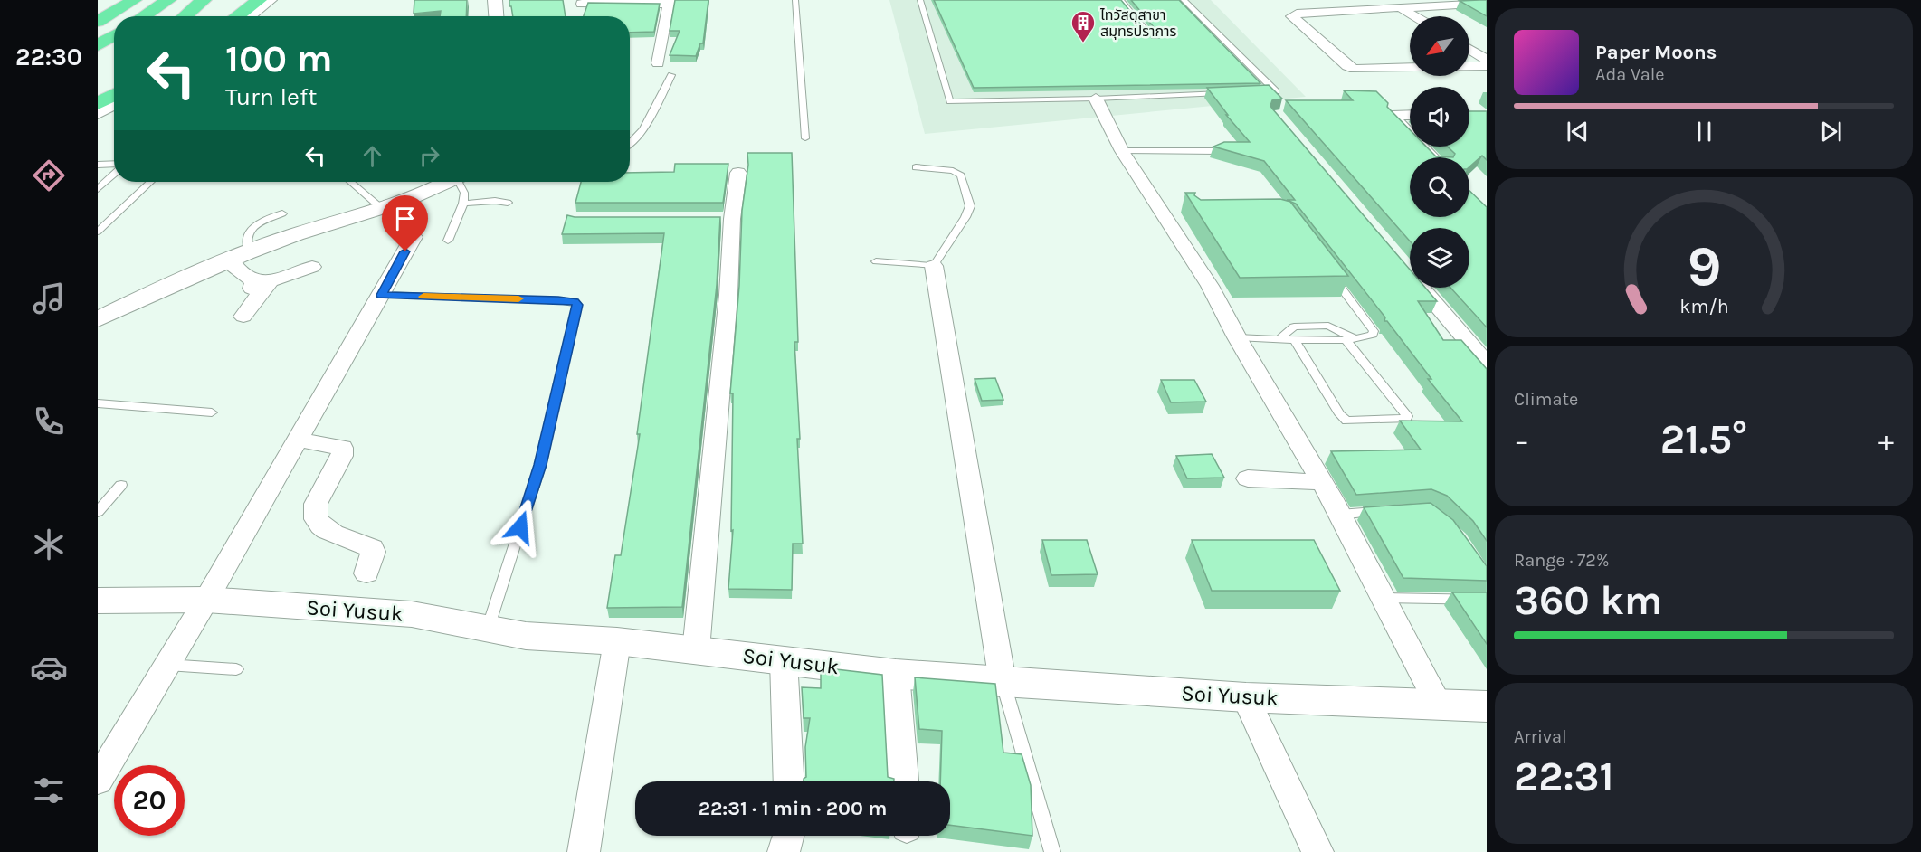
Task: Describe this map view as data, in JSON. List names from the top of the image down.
{
  "streets": {
    "street": ["Soi Yusuk"]
  },
  "places": {
    "building": ["ไทวัสดุสาขา สมุทรปราการ"]
  },
  "north": "bottom left",
  "page": {
    "tabs": "22:30",
    "turn": ["100 m", "Turn left"],
    "song": ["Paper Moons", "Ada Vale"],
    "tile": [
      "Climate",
      ["Range · 72%", "360 km"],
      ["Arrival", "22:31"]
    ],
    "heat": ["−", "21.5°", "+"],
    "limit": "20",
    "trip": "22:31 · 1 min · 200 m",
    "gauge": ["9", "km/h"]
  }
}
